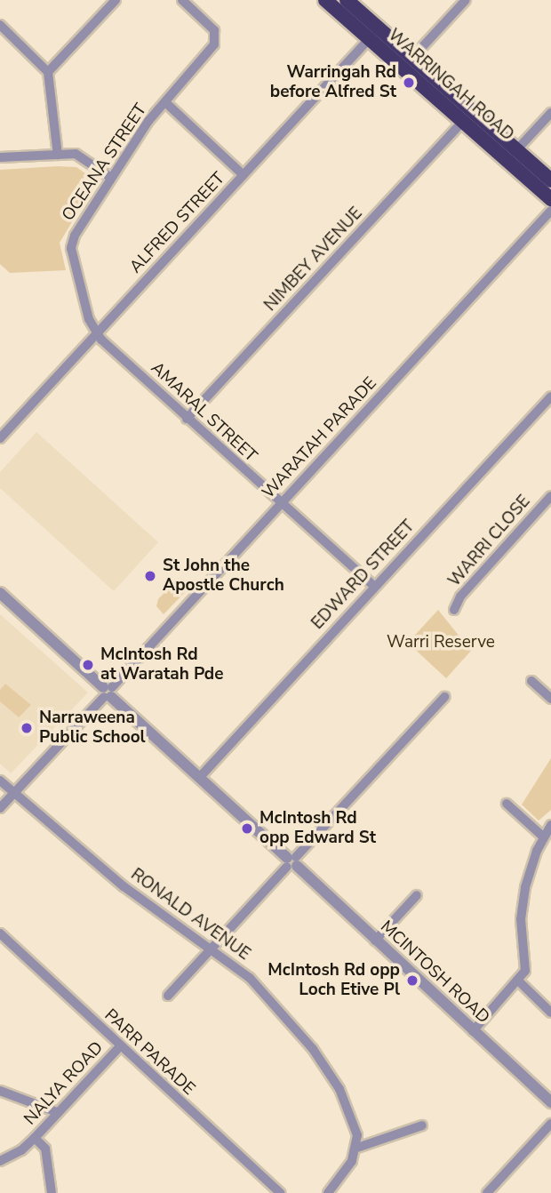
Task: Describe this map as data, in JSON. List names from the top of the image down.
{
  "streets": {
    "highway": ["WARRINGAH ROAD"],
    "street": [
      "OCEANA STREET",
      "ALFRED STREET",
      "NIMBEY AVENUE",
      "AMARAL STREET",
      "WARATAH PARADE",
      "WARRI CLOSE",
      "EDWARD STREET",
      "RONALD AVENUE",
      "MCINTOSH ROAD",
      "PARR PARADE",
      "NALYA ROAD"
    ]
  },
  "crossings": [
    ["WARRINGAH ROAD", "ALFRED STREET"],
    ["WARRINGAH ROAD", "NIMBEY AVENUE"],
    ["OCEANA STREET", "ALFRED STREET"],
    ["OCEANA STREET", "AMARAL STREET"],
    ["ALFRED STREET", "AMARAL STREET"],
    ["NIMBEY AVENUE", "AMARAL STREET"],
    ["AMARAL STREET", "WARATAH PARADE"],
    ["AMARAL STREET", "EDWARD STREET"],
    ["WARATAH PARADE", "RONALD AVENUE"],
    ["WARATAH PARADE", "MCINTOSH ROAD"],
    ["EDWARD STREET", "MCINTOSH ROAD"],
    ["PARR PARADE", "NALYA ROAD"]
  ],
  "parks": ["Warri Reserve"],
  "places": [
    "Warringah Rd before Alfred St",
    "St John the Apostle Church",
    "McIntosh Rd at Waratah Pde",
    "Narraweena Public School",
    "McIntosh Rd opp Edward St",
    "McIntosh Rd opp Loch Etive Pl"
  ]
}
